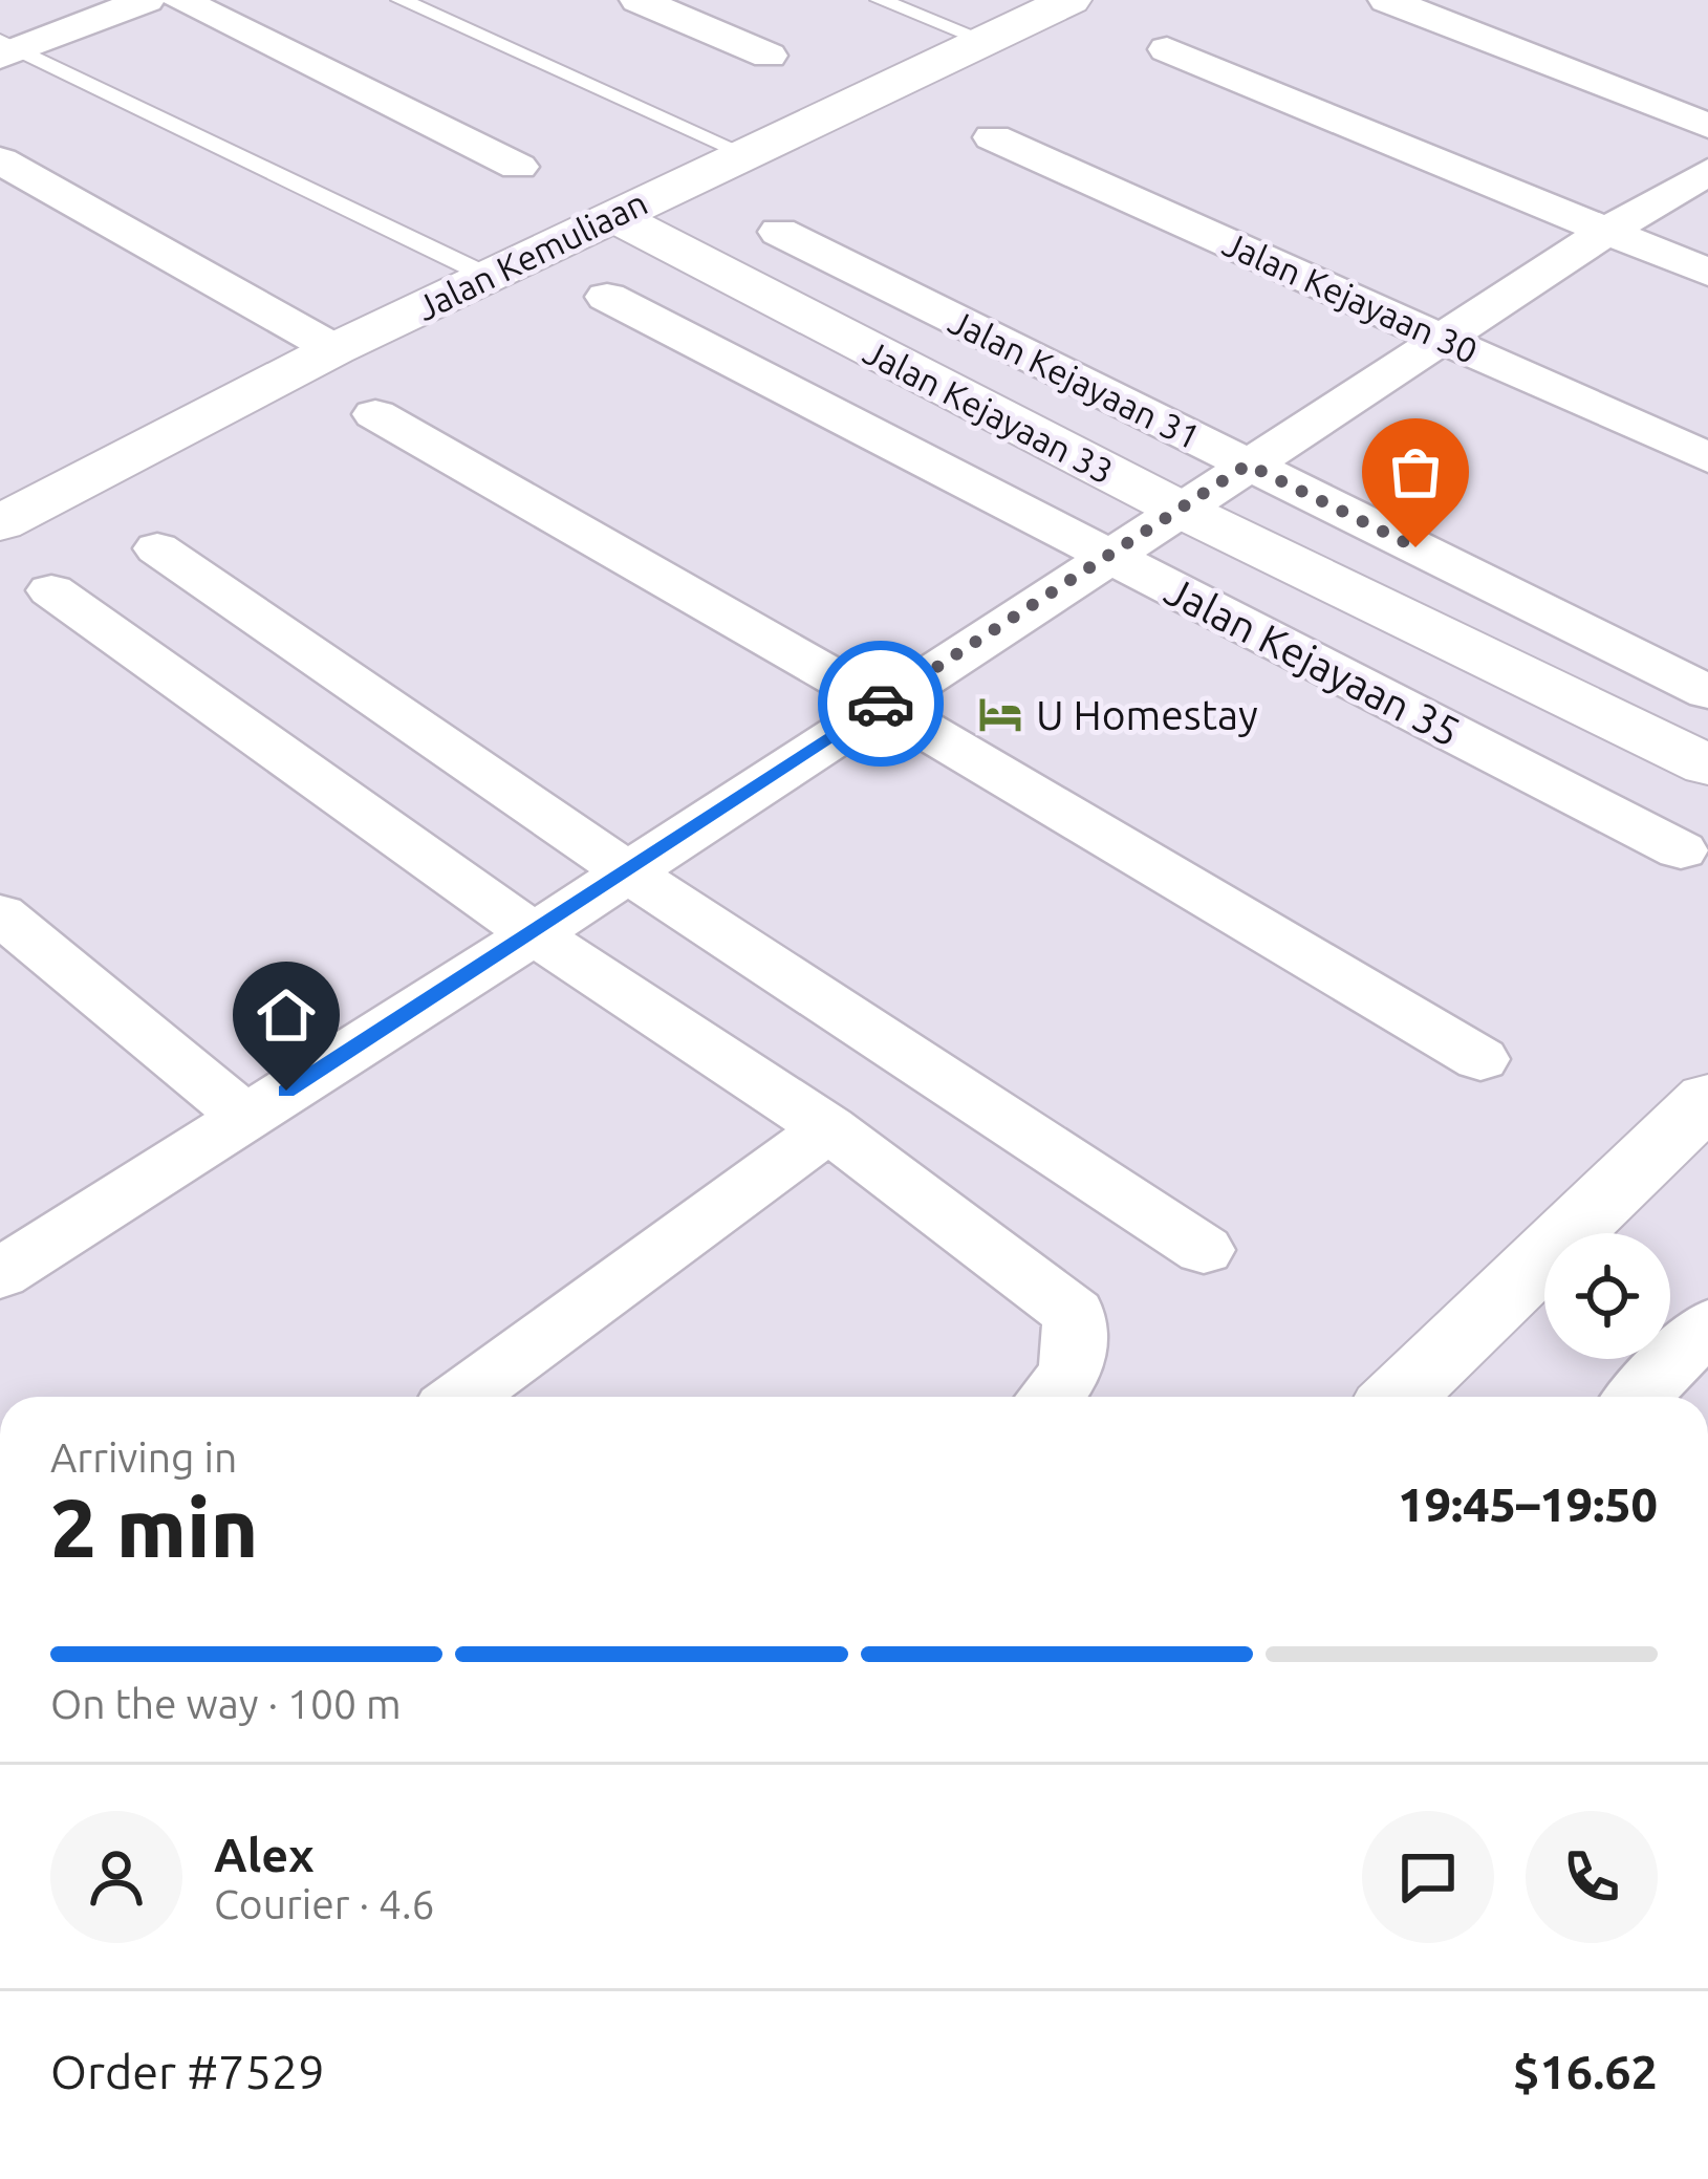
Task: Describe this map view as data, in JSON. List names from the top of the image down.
{
  "streets": {
    "street": [
      "Jalan Kemuliaan",
      "Jalan Kejayaan 30",
      "Jalan Kejayaan 31",
      "Jalan Kejayaan 33",
      "Jalan Kejayaan 35"
    ]
  },
  "crossings": [
    ["Jalan Kemuliaan", "Jalan Kejayaan 33"]
  ],
  "places": {
    "hotel": ["U Homestay"]
  },
  "page": {
    "heading": ["2 min", "Arriving in", "19:45–19:50"],
    "panel": [
      "Alex",
      "Courier · 4.6",
      "Order #7529",
      "$16.62"
    ],
    "bar": "On the way · 100 m"
  }
}
